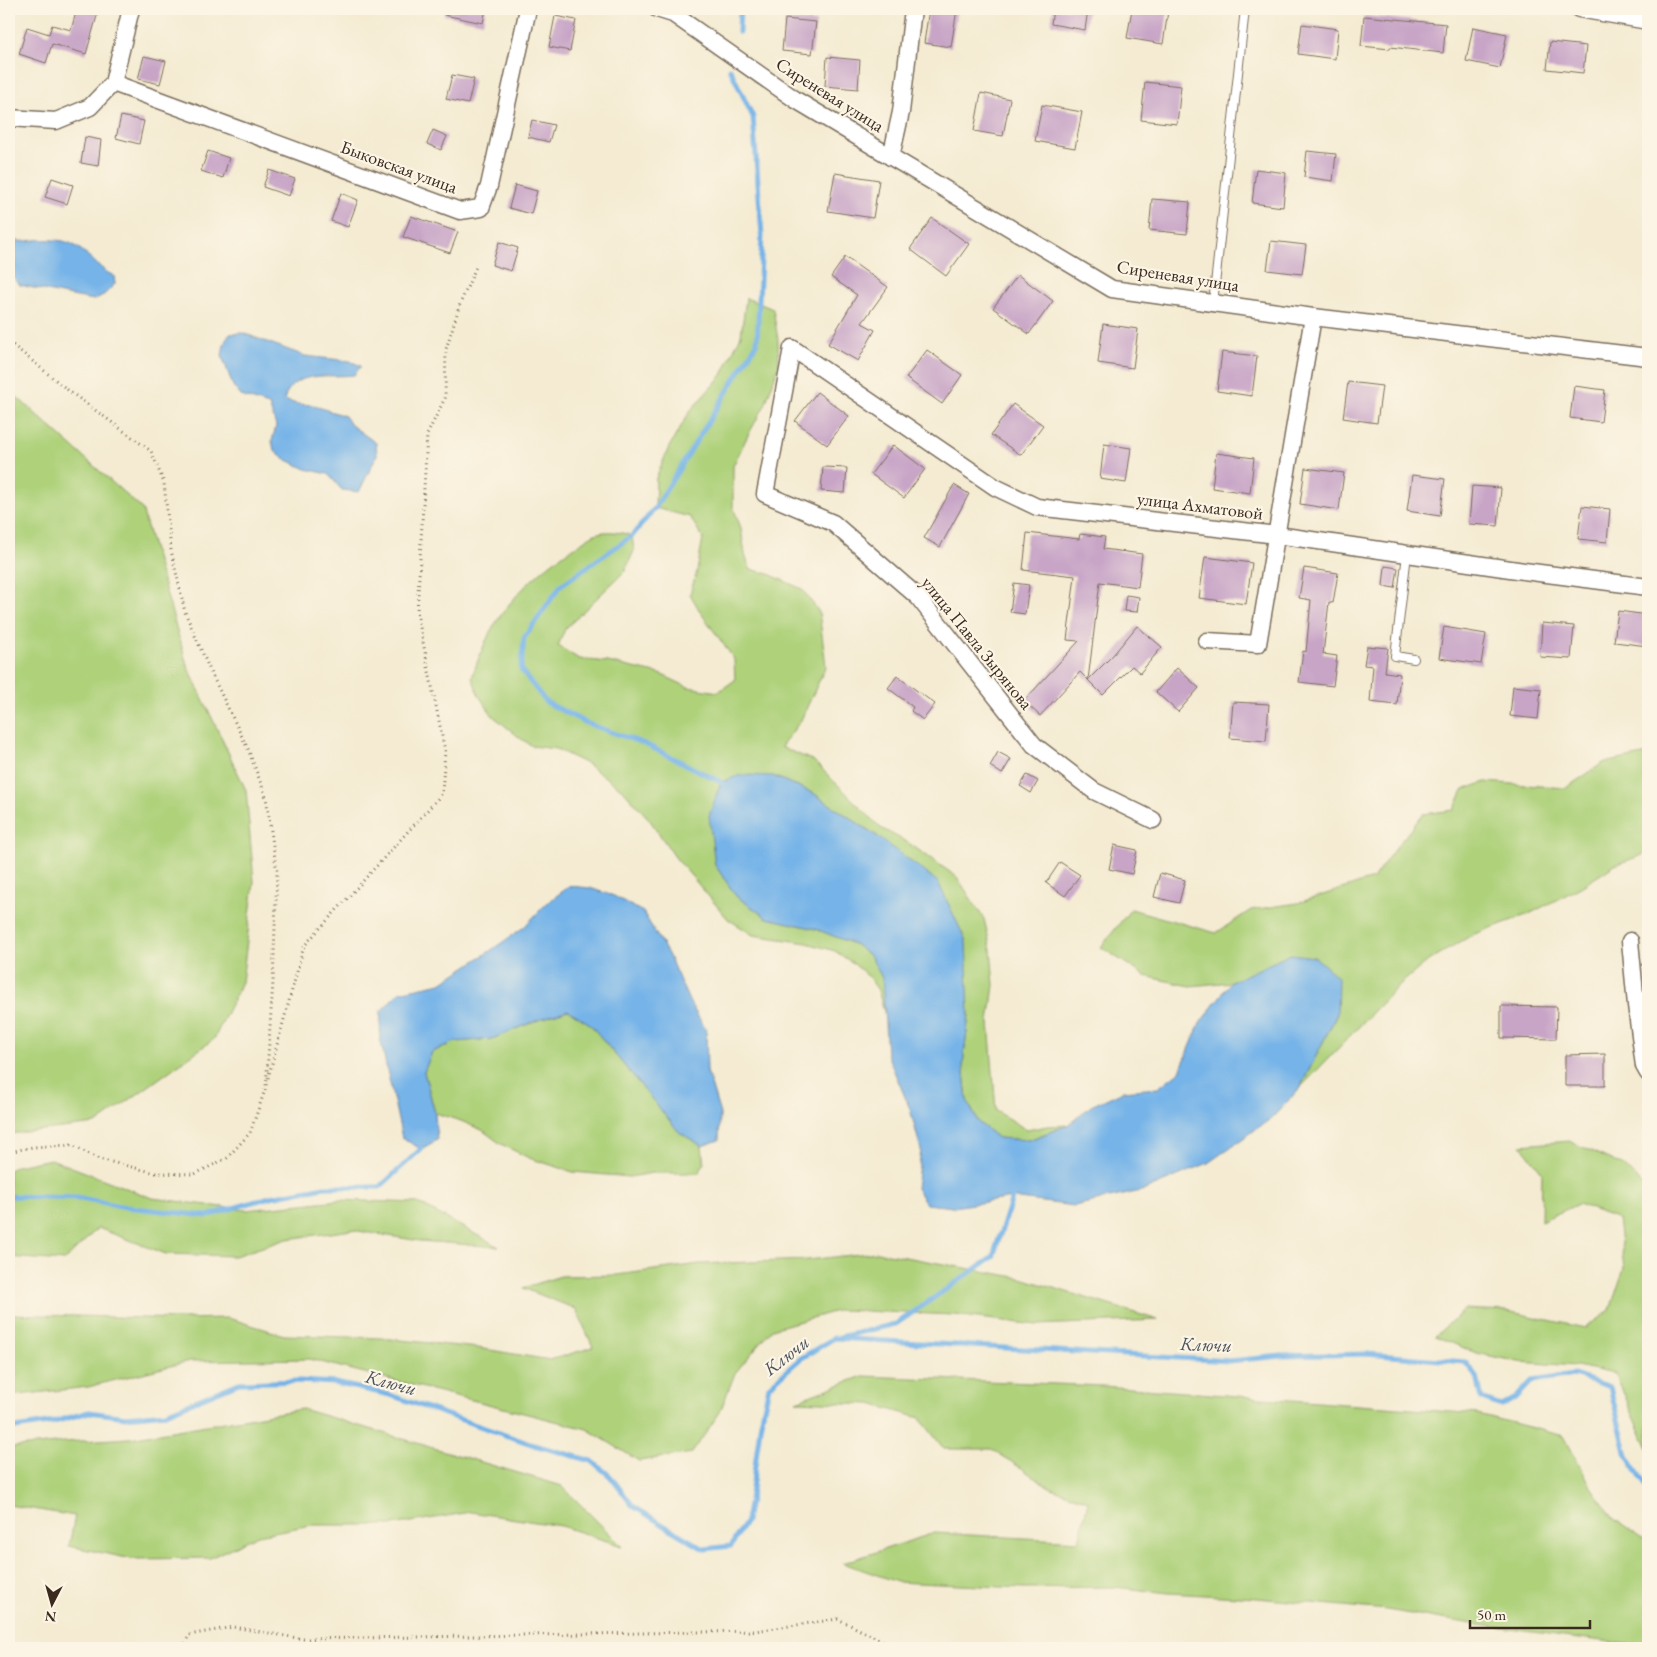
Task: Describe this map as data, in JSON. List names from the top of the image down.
{
  "streets": {
    "street": [
      "Сиреневая улица",
      "Быковская улица",
      "улица Ахматовой",
      "улица Павла Зырянова"
    ]
  },
  "crossings": [
    ["улица Ахматовой", "улица Павла Зырянова"]
  ],
  "water": ["Ключи"],
  "scale_bar": "50 m",
  "north": "bottom"
}
